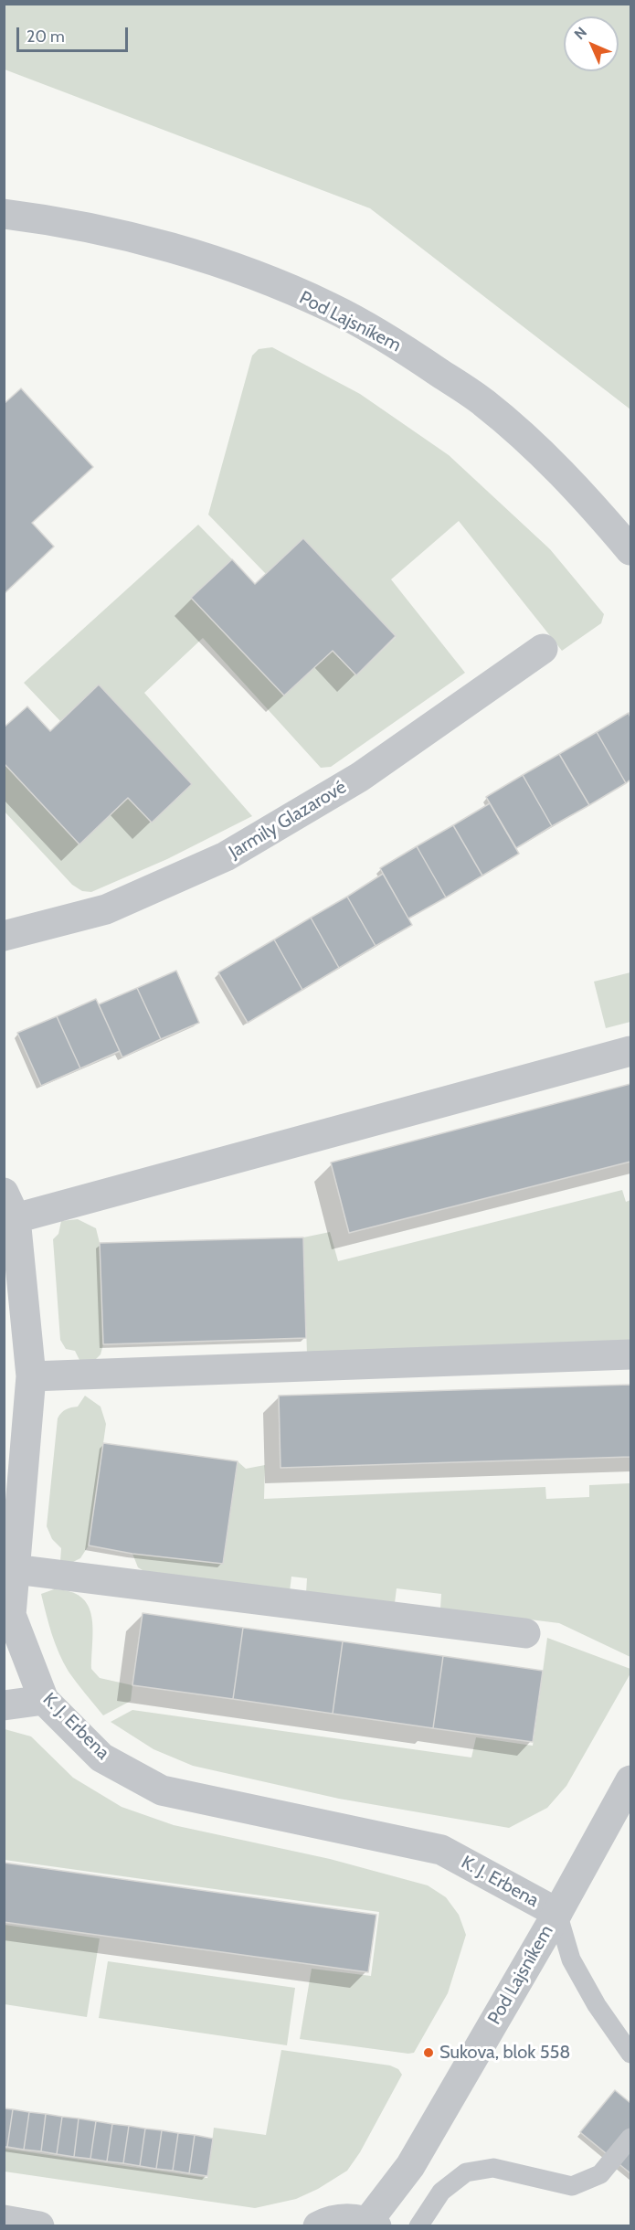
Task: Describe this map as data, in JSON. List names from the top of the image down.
{
  "streets": {
    "street": ["Pod Lajsníkem", "Jarmily Glazarové", "K. J. Erbena"]
  },
  "crossings": [
    ["Pod Lajsníkem", "K. J. Erbena"]
  ],
  "places": ["Sukova, blok 558"],
  "scale_bar": "20 m",
  "north": "top left"
}
